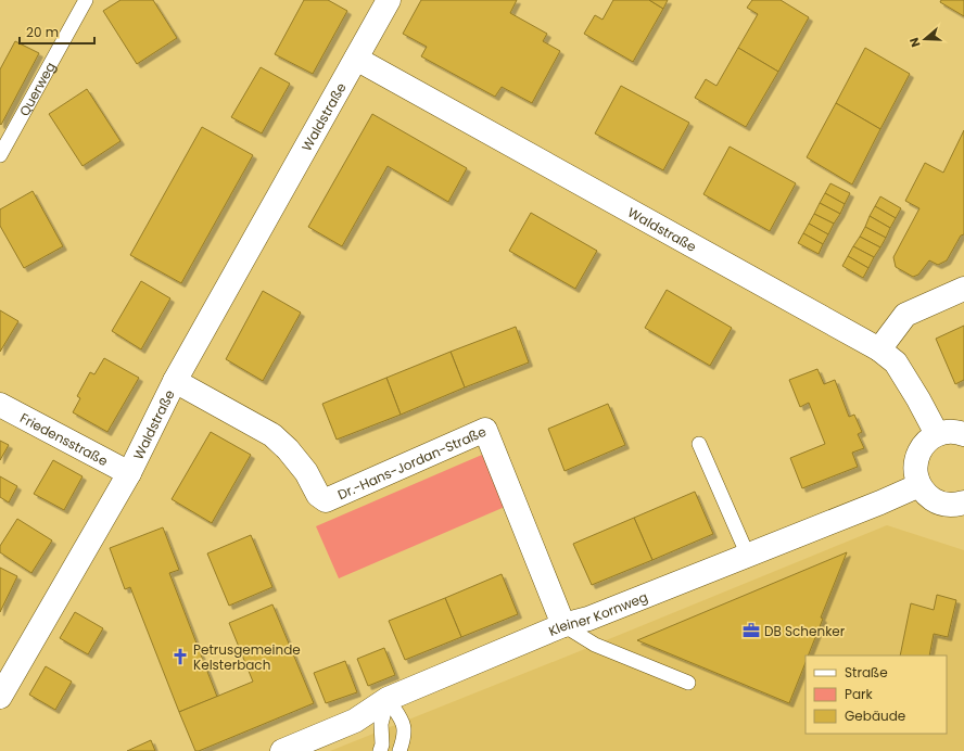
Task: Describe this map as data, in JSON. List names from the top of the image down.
{
  "streets": {
    "street": [
      "Waldstraße",
      "Friedensstraße",
      "Dr.-Hans-Jordan-Straße",
      "Kleiner Kornweg"
    ],
    "lane": ["Querweg"]
  },
  "crossings": [
    ["Waldstraße", "Friedensstraße"],
    ["Waldstraße", "Dr.-Hans-Jordan-Straße"],
    ["Dr.-Hans-Jordan-Straße", "Kleiner Kornweg"]
  ],
  "places": {
    "office": ["DB Schenker"],
    "church": ["Petrusgemeinde Kelsterbach"]
  },
  "legend": ["Straße", "Park", "Gebäude"],
  "scale_bar": "20 m",
  "north": "left"
}
